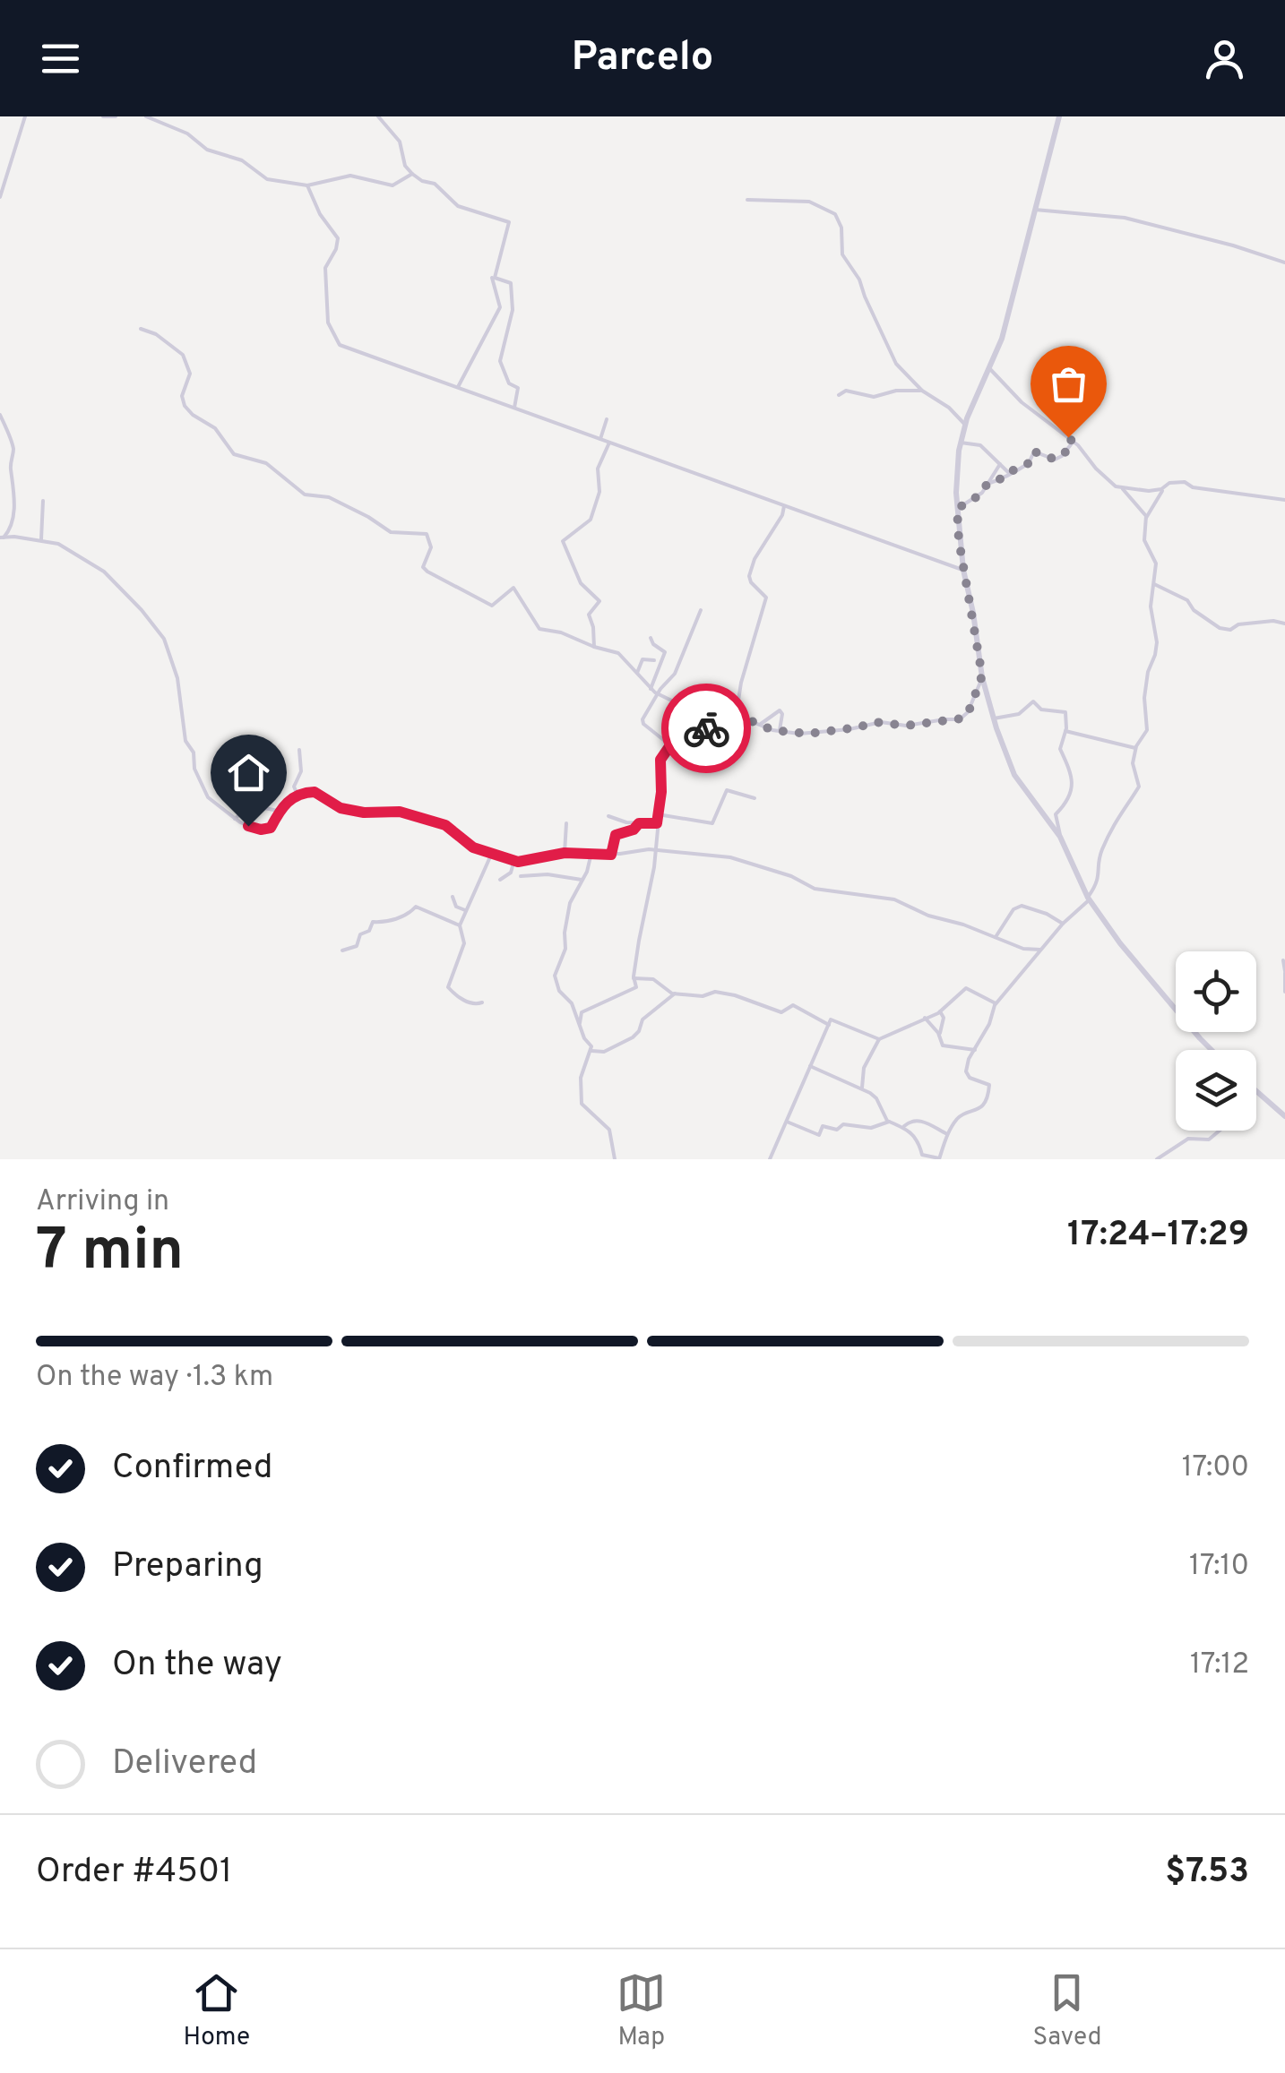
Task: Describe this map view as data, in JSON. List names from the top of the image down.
{
  "page": {
    "header": "Parcelo",
    "heading": ["7 min", "Arriving in", "17:24–17:29"],
    "panel": ["Order #4501", "$7.53"],
    "bar": "On the way · 1.3 km",
    "list": [
      ["Confirmed", "17:00"],
      ["Preparing", "17:10"],
      ["On the way", "17:12"],
      "Delivered"
    ],
    "tabs": ["Home", "Map", "Saved"]
  }
}
